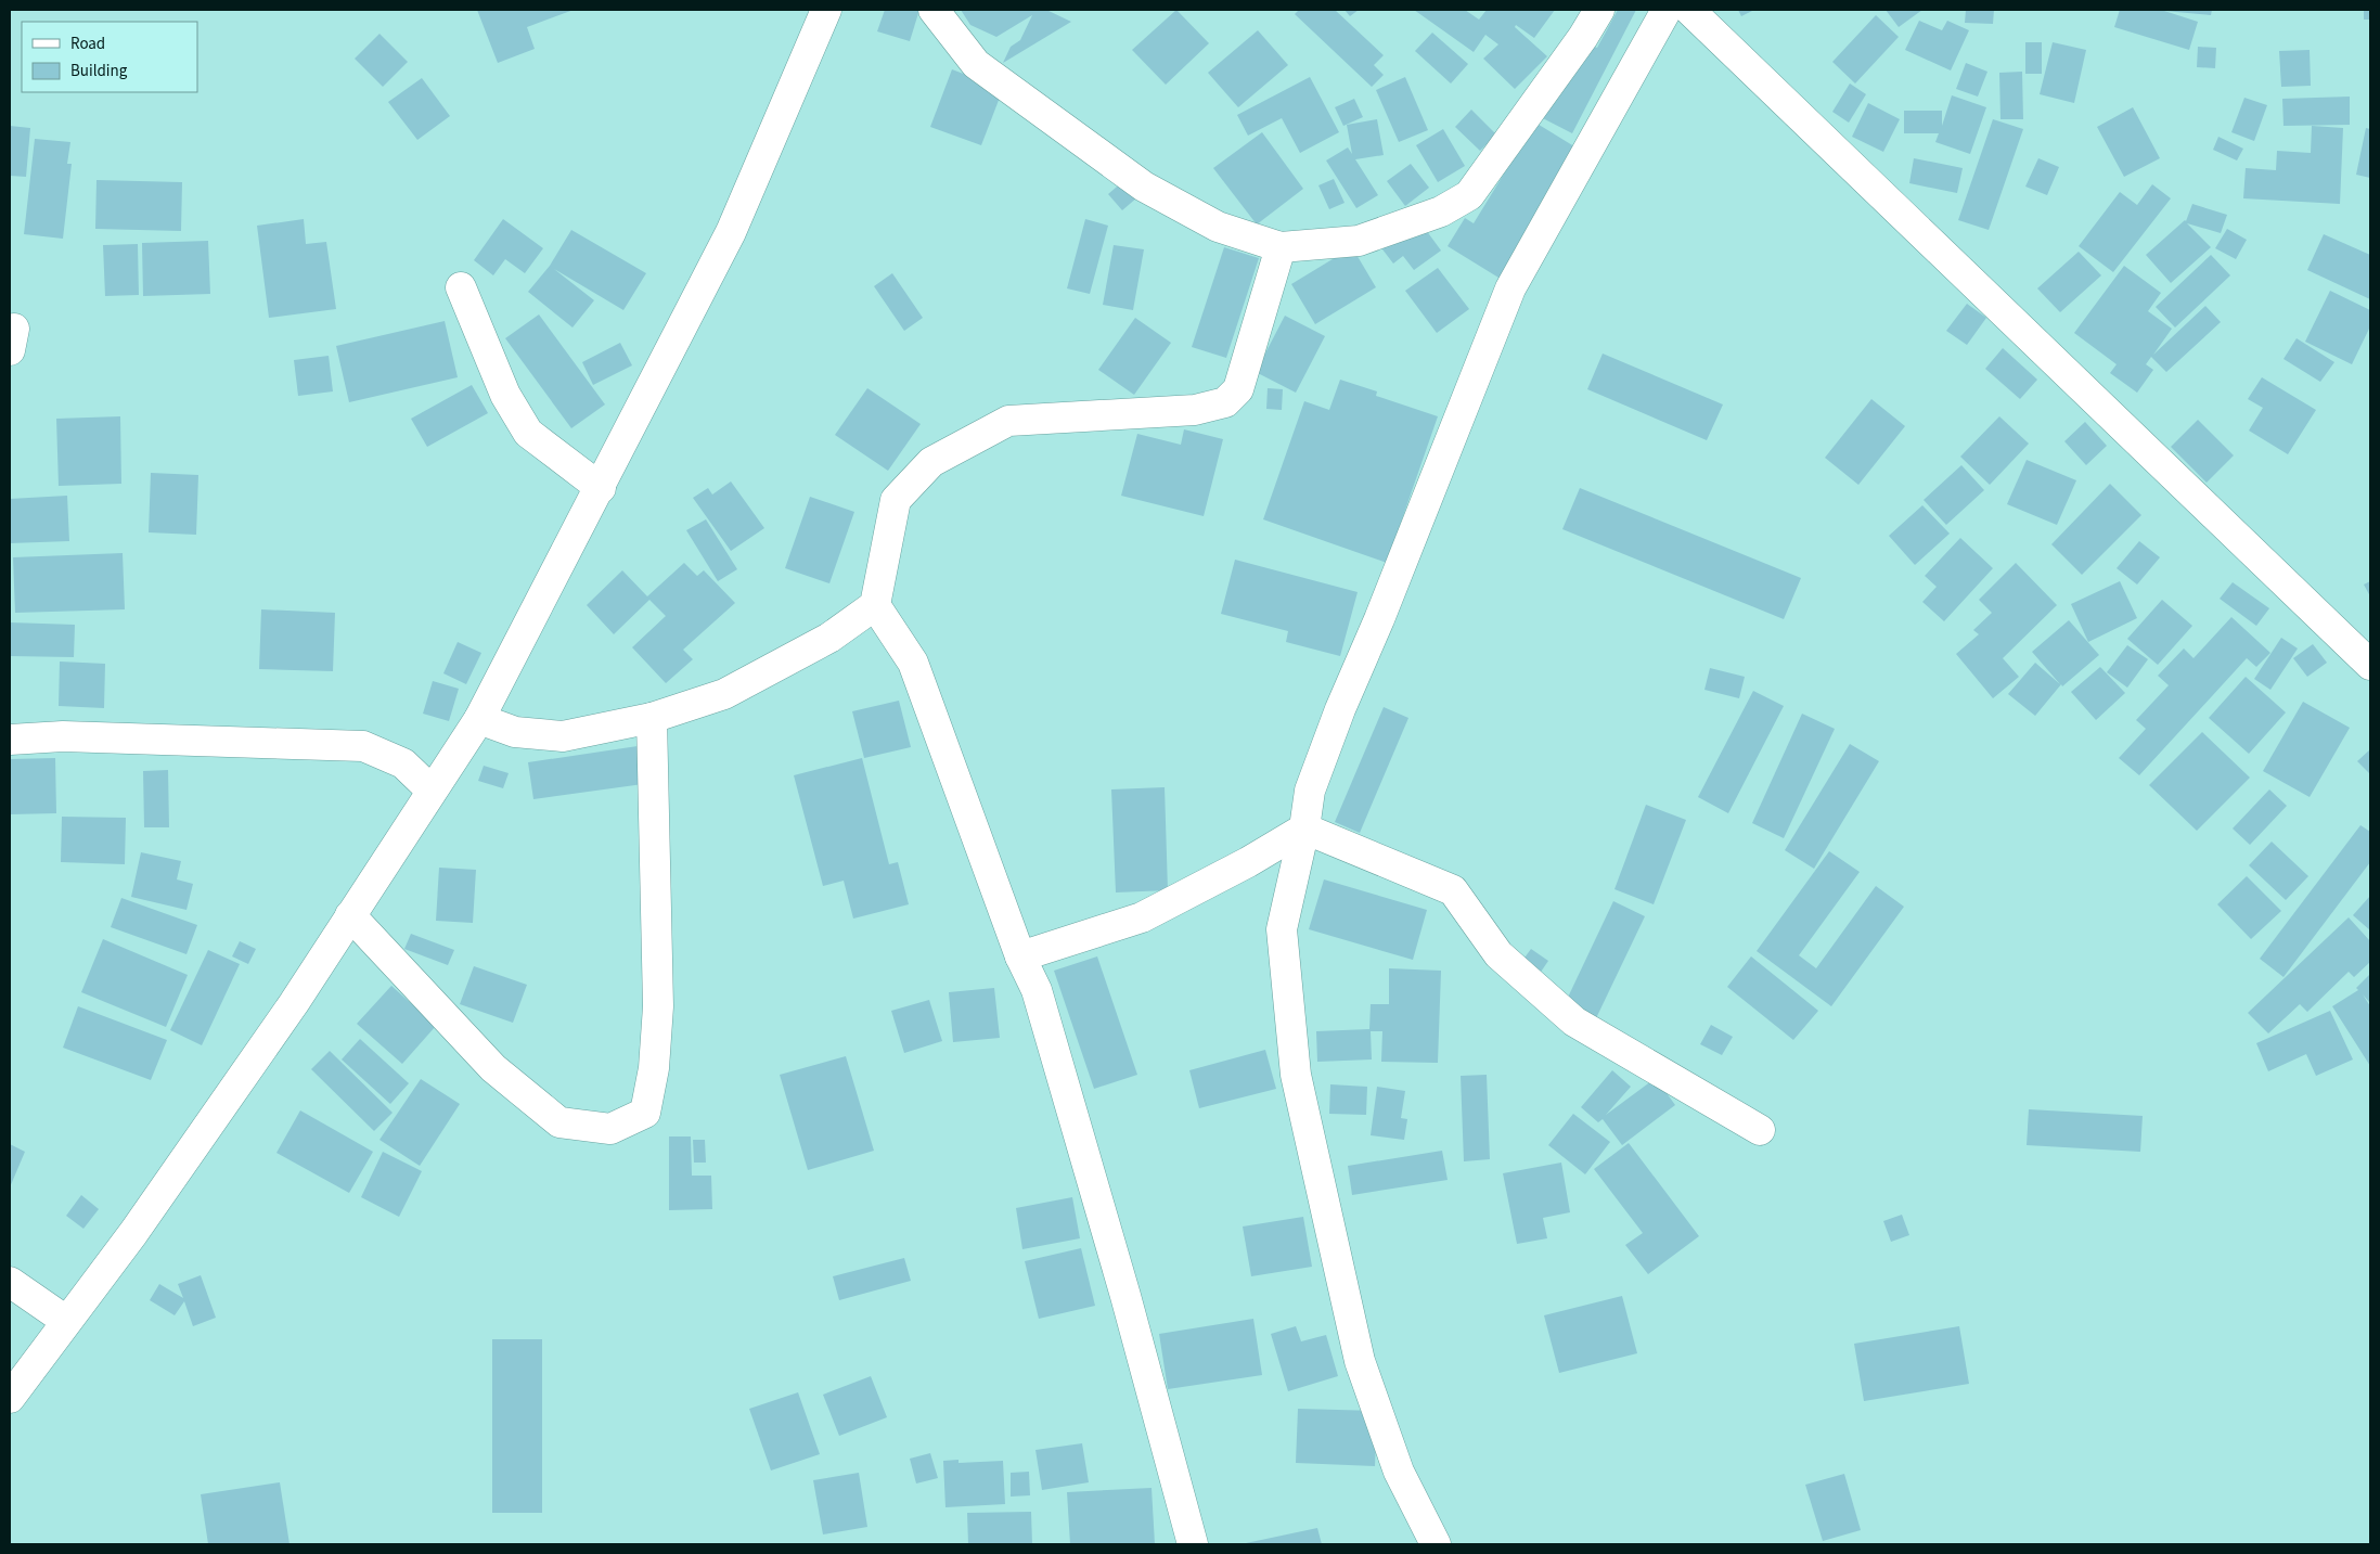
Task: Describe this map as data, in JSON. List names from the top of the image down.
{
  "legend": ["Road", "Building"]
}
